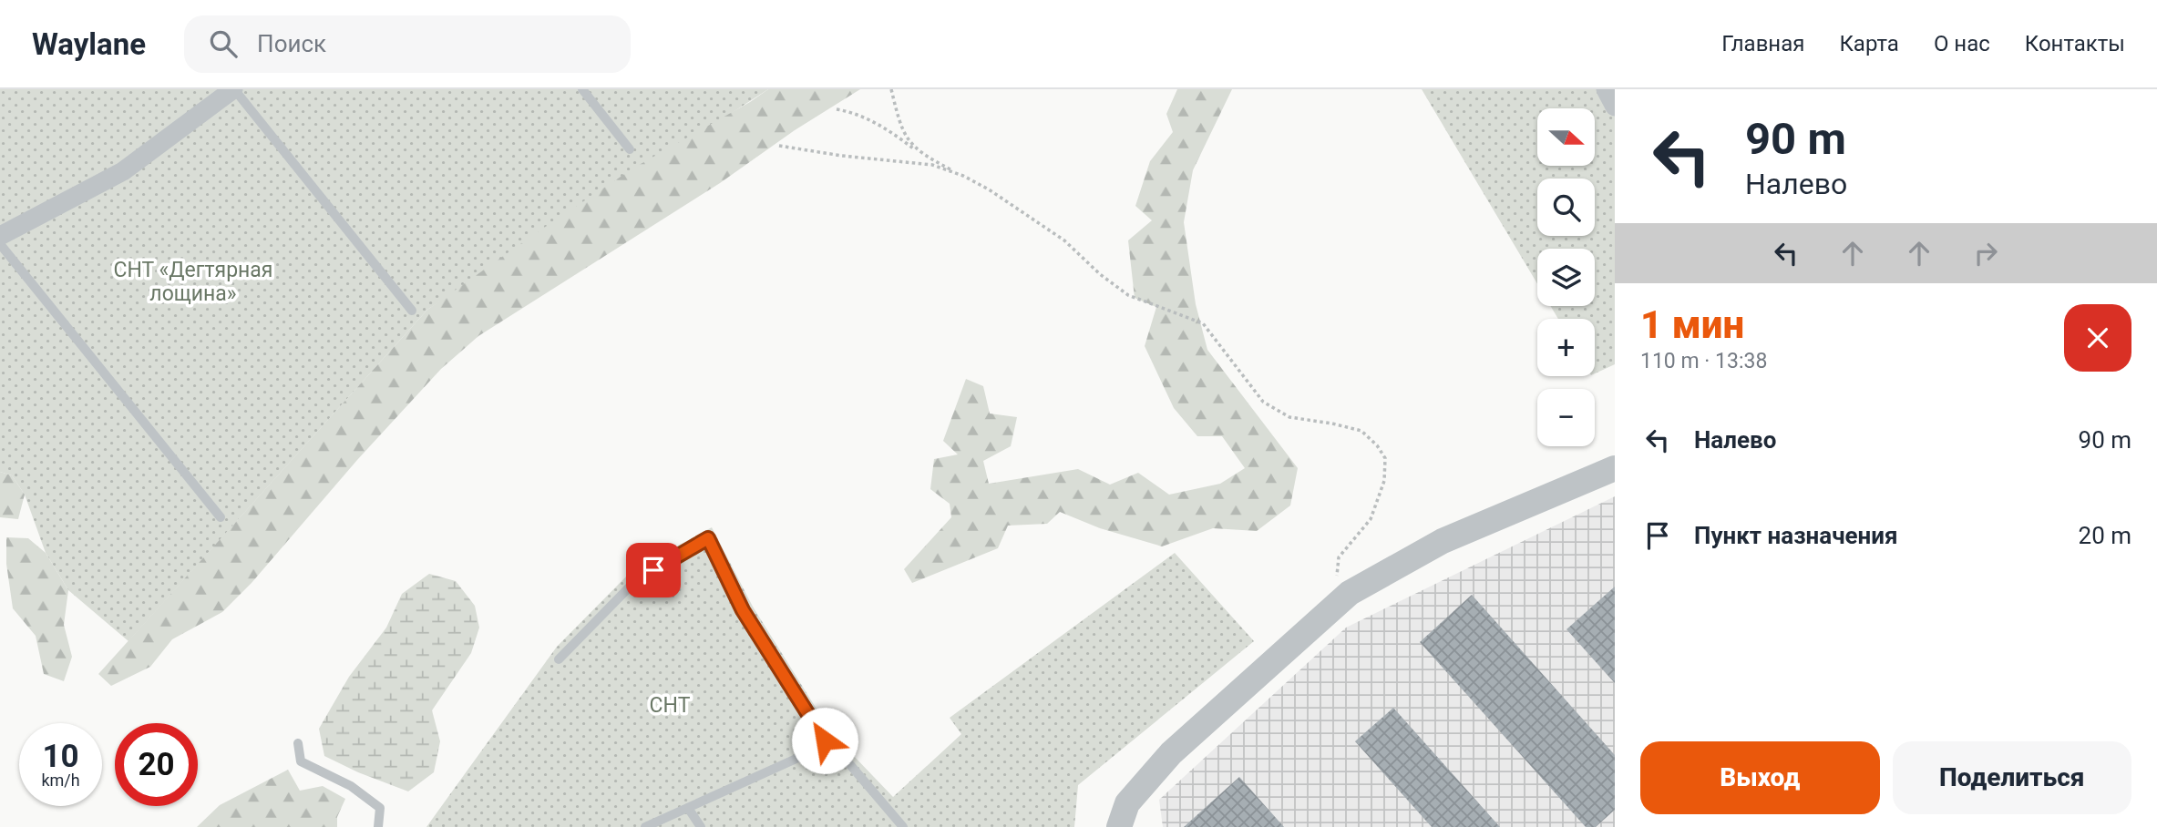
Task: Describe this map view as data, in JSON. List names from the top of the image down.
{
  "parks": ["СНТ «Дегтярная лощина»", "СНТ"],
  "north": "right",
  "page": {
    "header": "Waylane",
    "search": "Поиск",
    "nav": [
      "Главная",
      "Карта",
      "О нас",
      "Контакты"
    ],
    "turn": ["90 m", "Налево"],
    "map_buttons": ["+", "−"],
    "heading": ["1 мин", "110 m · 13:38"],
    "list": [
      {
        "name": "Налево",
        "value": "90 m"
      },
      {
        "name": "Пункт назначения",
        "value": "20 m"
      }
    ],
    "speed": "10 km/h",
    "limit": "20",
    "buttons": ["Выход", "Поделиться"]
  }
}
